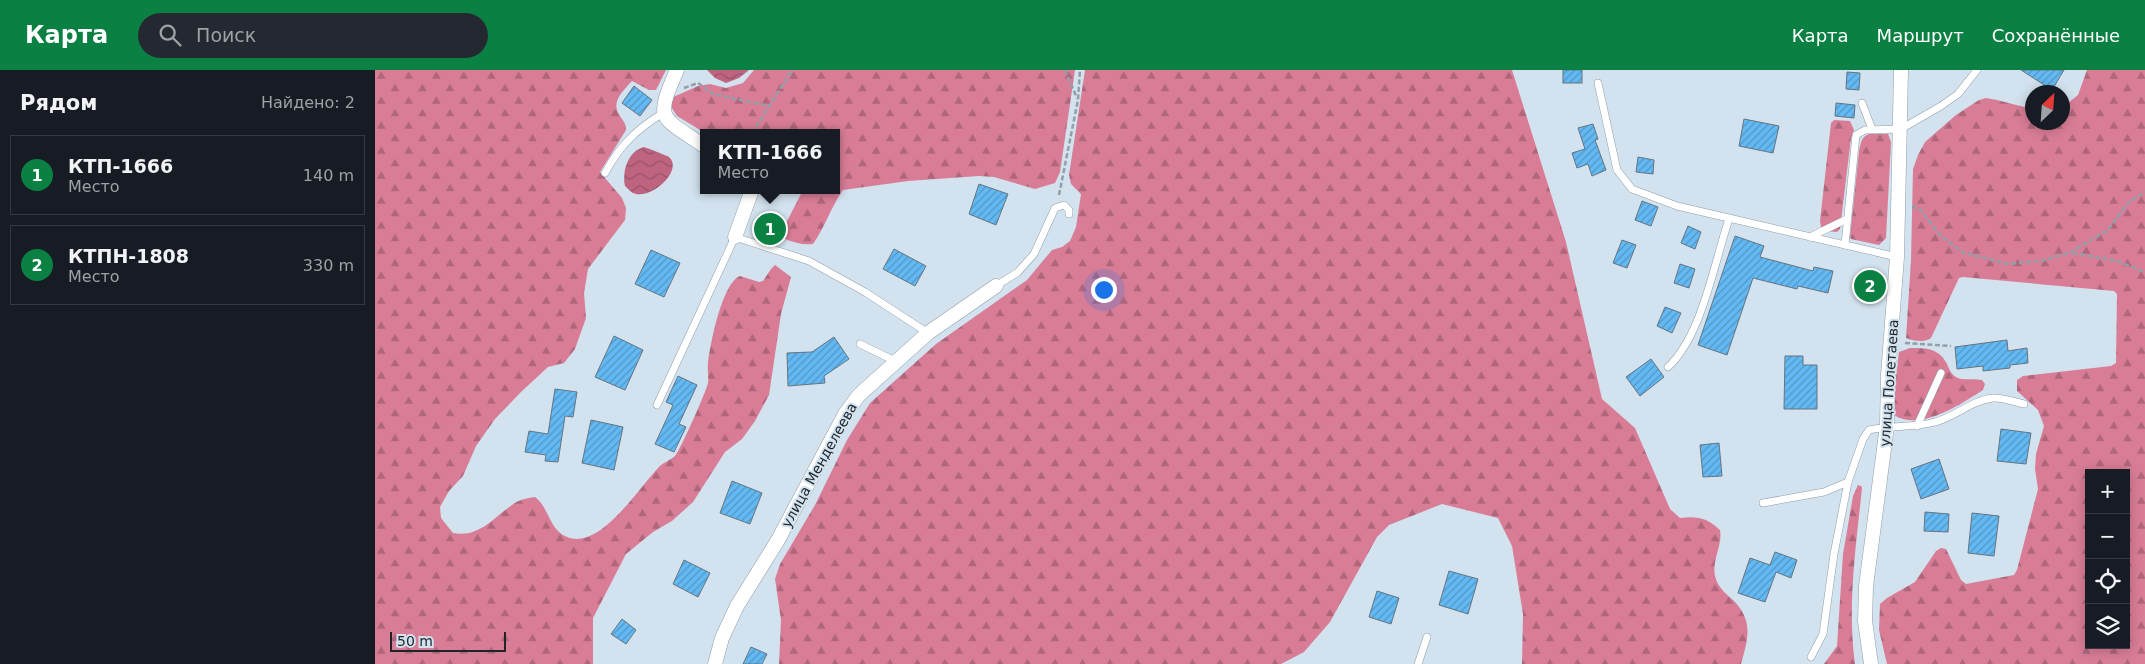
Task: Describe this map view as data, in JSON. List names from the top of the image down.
{
  "streets": {
    "street": ["улица Полетаева", "улица Менделеева"]
  },
  "scale_bar": "50 m",
  "north": "top right",
  "page": {
    "header": "Карта",
    "search": "Поиск",
    "nav": ["Карта", "Маршрут", "Сохранённые"],
    "heading": ["Рядом", "Найдено: 2"],
    "popup": ["КТП-1666", "Место"],
    "list": [
      {
        "mark": "1",
        "name": "КТП-1666",
        "note": "Место",
        "value": "140 m"
      },
      {
        "mark": "2",
        "name": "КТПН-1808",
        "note": "Место",
        "value": "330 m"
      }
    ],
    "pins": ["1", "2"],
    "map_buttons": ["+", "−"],
    "scale": "50 m"
  }
}
